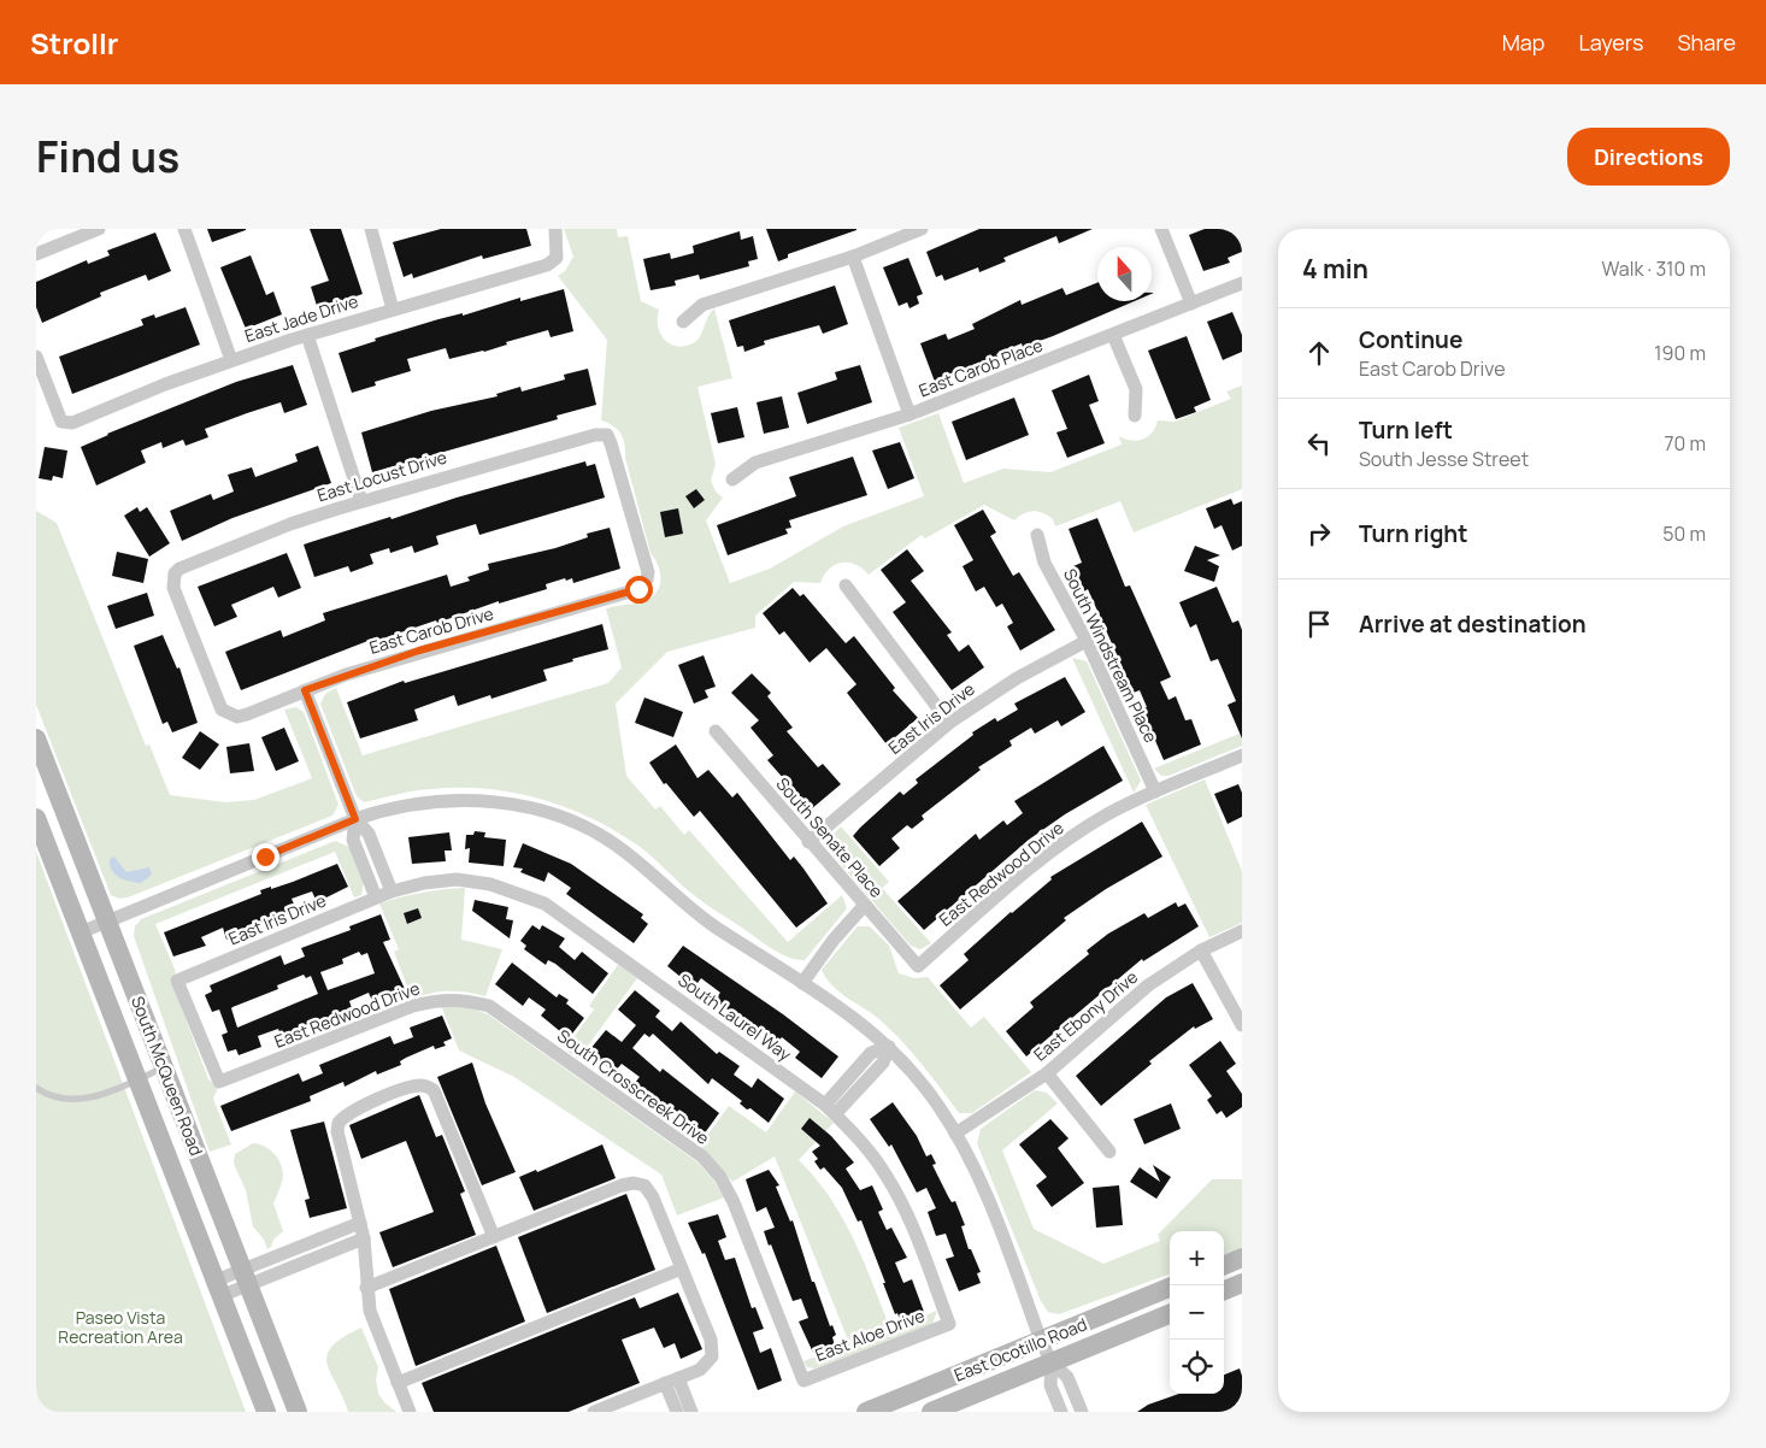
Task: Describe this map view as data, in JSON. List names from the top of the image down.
{
  "streets": {
    "main road": ["South McQueen Road", "East Ocotillo Road"],
    "street": [
      "East Jade Drive",
      "East Carob Place",
      "East Locust Drive",
      "East Carob Drive",
      "South Windstream Place",
      "East Iris Drive",
      "South Senate Place",
      "East Redwood Drive",
      "East Ebony Drive",
      "South Laurel Way",
      "South Crosscreek Drive",
      "East Aloe Drive"
    ]
  },
  "crossings": [
    ["East Locust Drive", "East Carob Drive"],
    ["South Windstream Place", "East Iris Drive"],
    ["South Windstream Place", "East Redwood Drive"],
    ["East Iris Drive", "South Senate Place"],
    ["East Iris Drive", "East Redwood Drive"],
    ["East Iris Drive", "South Laurel Way"],
    ["South Senate Place", "East Redwood Drive"],
    ["East Redwood Drive", "South Crosscreek Drive"],
    ["South Laurel Way", "East Aloe Drive"],
    ["South Crosscreek Drive", "East Aloe Drive"]
  ],
  "parks": ["Paseo Vista Recreation Area"],
  "north": "top",
  "page": {
    "header": "Strollr",
    "nav": ["Map", "Layers", "Share"],
    "title": "Find us",
    "buttons": "Directions",
    "heading": ["4 min", "Walk · 310 m"],
    "list": [
      ["Continue", "East Carob Drive", "190 m"],
      ["Turn left", "South Jesse Street", "70 m"],
      ["Turn right", "50 m"],
      "Arrive at destination"
    ],
    "map_buttons": ["+", "−"]
  }
}
